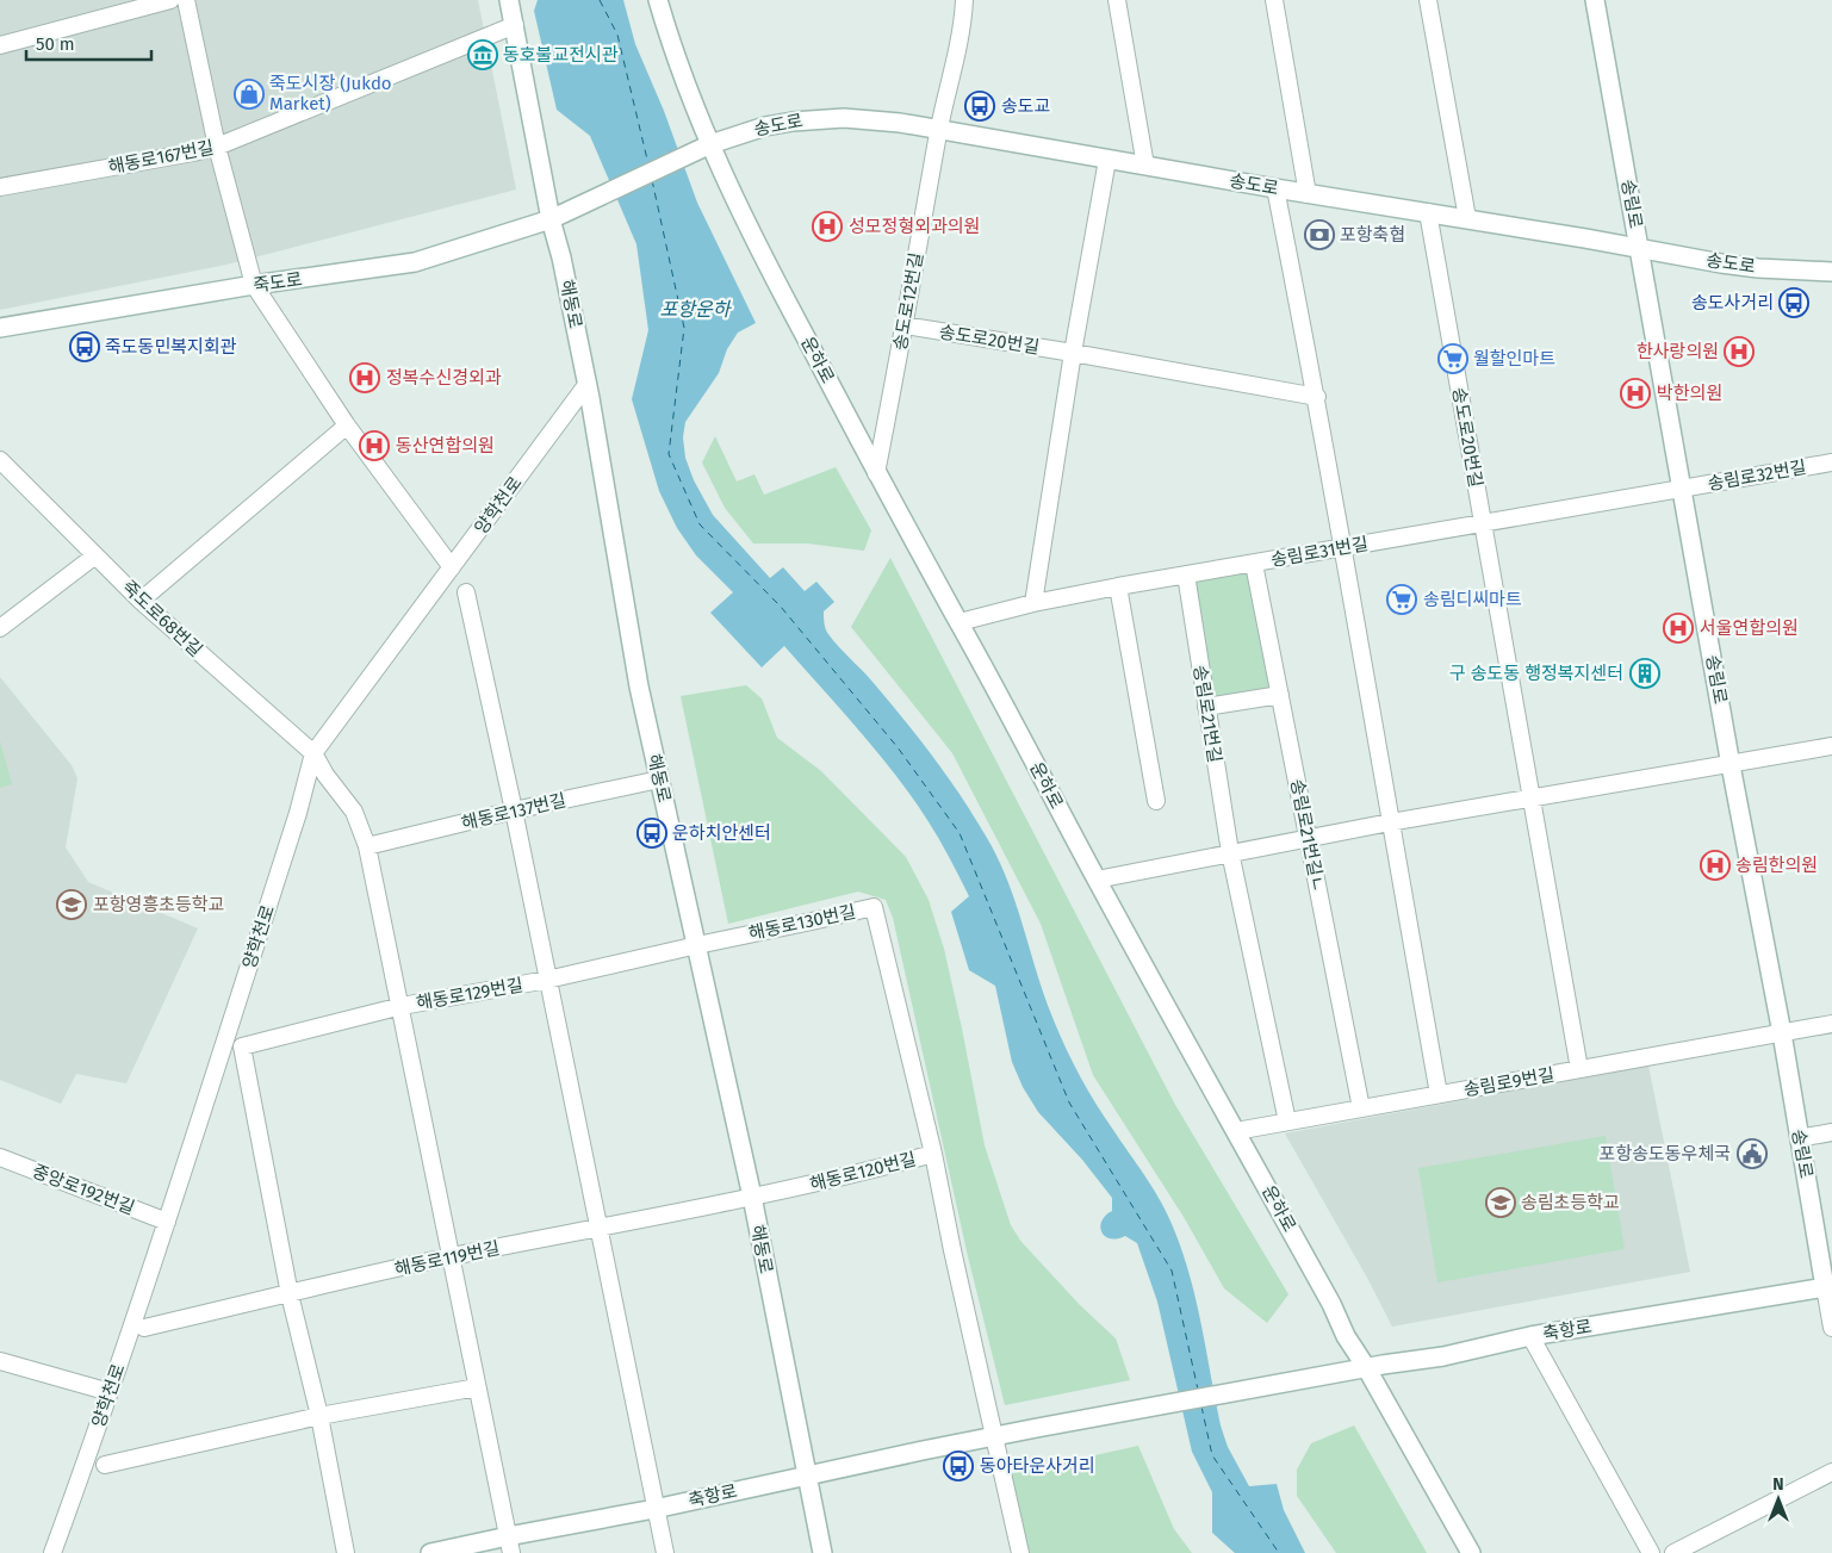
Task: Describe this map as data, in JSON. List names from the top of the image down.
{
  "streets": {
    "street": [
      "송도로",
      "해동로167번길",
      "송림로",
      "죽도로",
      "송도로12번길",
      "해동로",
      "송도로20번길",
      "운하로",
      "송림로32번길",
      "양학천로",
      "송림로31번길",
      "죽도로68번길",
      "송림로21번길",
      "해동로137번길",
      "송림로21번길ㄴ",
      "해동로130번길",
      "해동로129번길",
      "송림로9번길",
      "해동로120번길",
      "중앙로192번길",
      "해동로119번길",
      "축항로"
    ]
  },
  "crossings": [
    ["송도로", "송림로"],
    ["송도로", "죽도로"],
    ["송도로", "송도로12번길"],
    ["송도로", "해동로"],
    ["송도로", "송도로20번길"],
    ["송도로", "운하로"],
    ["해동로167번길", "해동로"],
    ["송림로", "송림로32번길"],
    ["송림로", "송림로31번길"],
    ["송림로", "송림로9번길"],
    ["송림로", "축항로"],
    ["죽도로", "해동로"],
    ["송도로12번길", "송도로20번길"],
    ["송도로12번길", "운하로"],
    ["해동로", "양학천로"],
    ["해동로", "해동로137번길"],
    ["해동로", "해동로130번길"],
    ["해동로", "해동로129번길"],
    ["해동로", "해동로120번길"],
    ["해동로", "해동로119번길"],
    ["해동로", "축항로"],
    ["송도로20번길", "송림로31번길"],
    ["운하로", "송림로31번길"],
    ["운하로", "송림로9번길"],
    ["운하로", "축항로"],
    ["송림로32번길", "송림로31번길"],
    ["양학천로", "죽도로68번길"],
    ["양학천로", "중앙로192번길"],
    ["송림로31번길", "송림로21번길"],
    ["송림로31번길", "송림로21번길ㄴ"],
    ["죽도로68번길", "해동로137번길"],
    ["죽도로68번길", "해동로129번길"],
    ["죽도로68번길", "해동로119번길"],
    ["죽도로68번길", "축항로"],
    ["송림로21번길", "송림로9번길"],
    ["송림로21번길ㄴ", "송림로9번길"],
    ["해동로130번길", "해동로129번길"],
    ["해동로130번길", "해동로120번길"],
    ["해동로129번길", "해동로119번길"],
    ["해동로120번길", "해동로119번길"]
  ],
  "water": ["포항운하"],
  "places": {
    "museum": ["동호불교전시관"],
    "shop": ["죽도시장 (Jukdo Market)"],
    "bus stop": [
      "송도교",
      "송도사거리",
      "죽도동민복지회관",
      "운하치안센터",
      "동아타운사거리"
    ],
    "hospital": [
      "성모정형외과의원",
      "한사랑의원",
      "정복수신경외과",
      "박한의원",
      "동산연합의원",
      "서울연합의원",
      "송림한의원"
    ],
    "bank": ["포항축협"],
    "supermarket": ["월할인마트", "송림디씨마트"],
    "building": ["구 송도동 행정복지센터"],
    "school or university": ["포항영흥초등학교", "송림초등학교"],
    "public building": ["포항송도동우체국"]
  },
  "scale_bar": "50 m",
  "north": "top"
}
